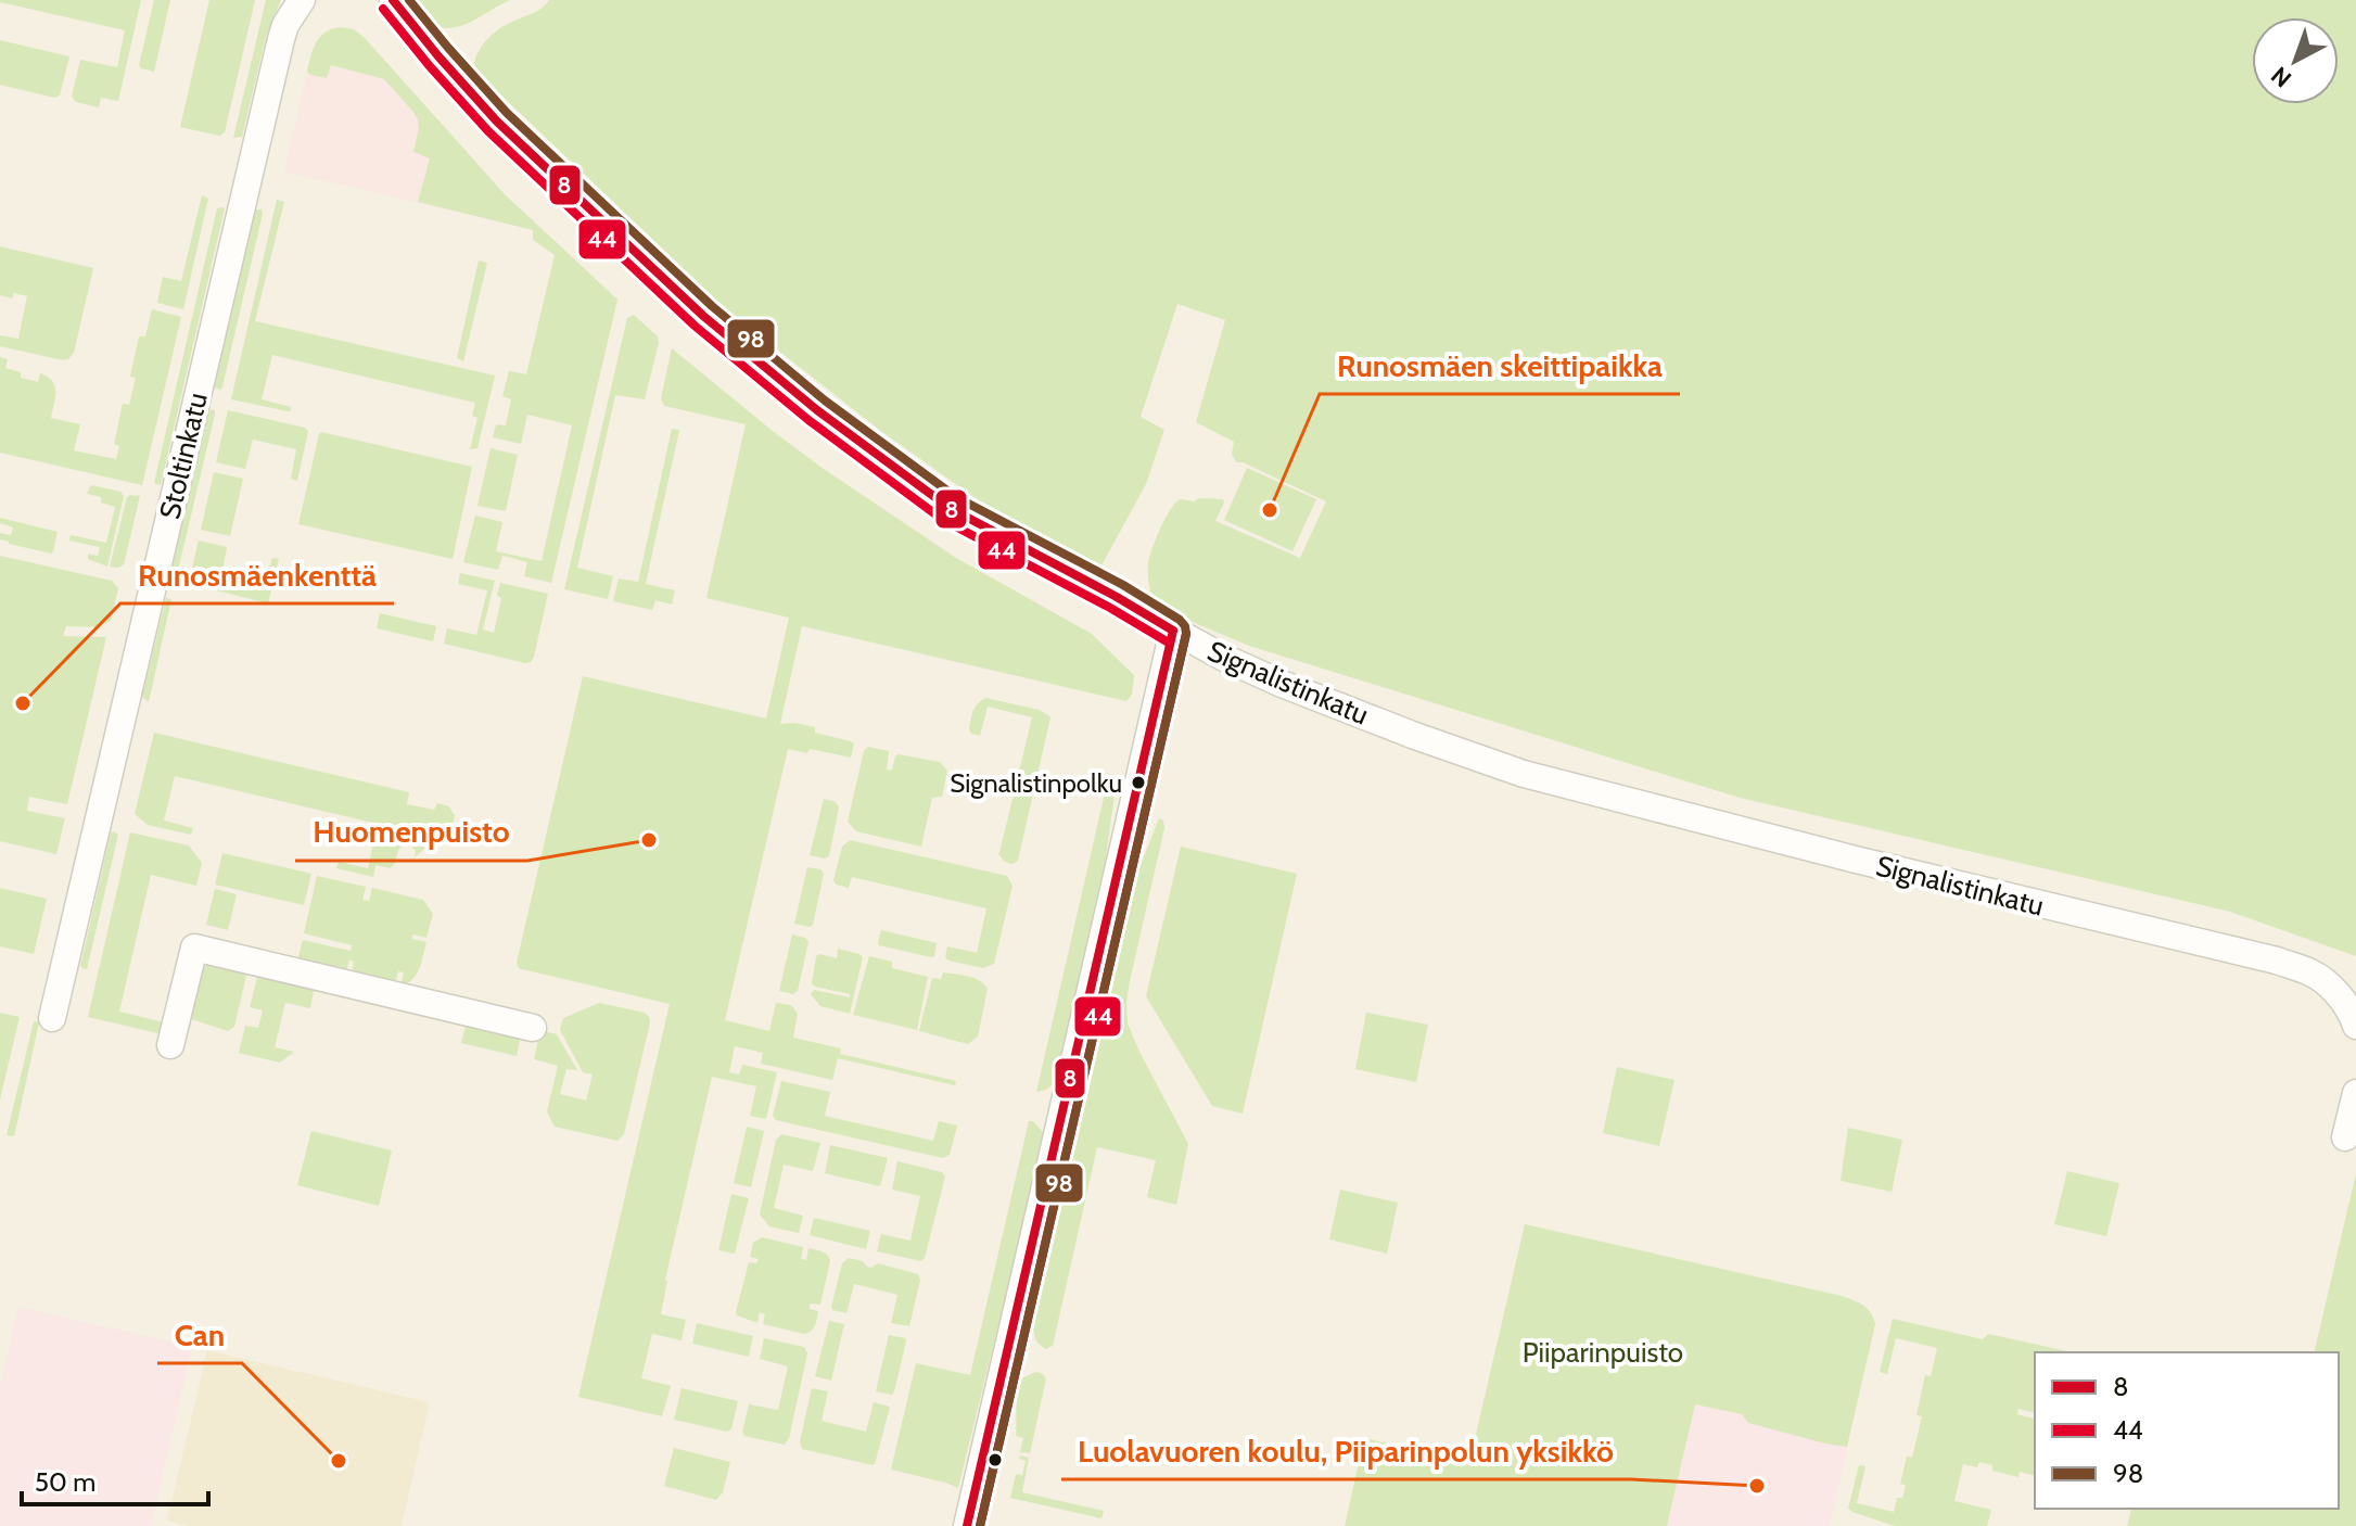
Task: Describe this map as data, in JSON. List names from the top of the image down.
{
  "streets": {
    "street": ["Stoltinkatu", "Signalistinkatu"]
  },
  "parks": ["Piiparinpuisto"],
  "places": [
    "Runosmäen skeittipaikka",
    "Runosmäenkenttä",
    "Signalistinpolku",
    "Huomenpuisto",
    "Can",
    "Luolavuoren koulu, Piiparinpolun yksikkö"
  ],
  "lines": ["transit line 8", "transit line 98", "transit line 44"],
  "legend": ["8", "44", "98"],
  "scale_bar": "50 m",
  "north": "bottom left"
}
